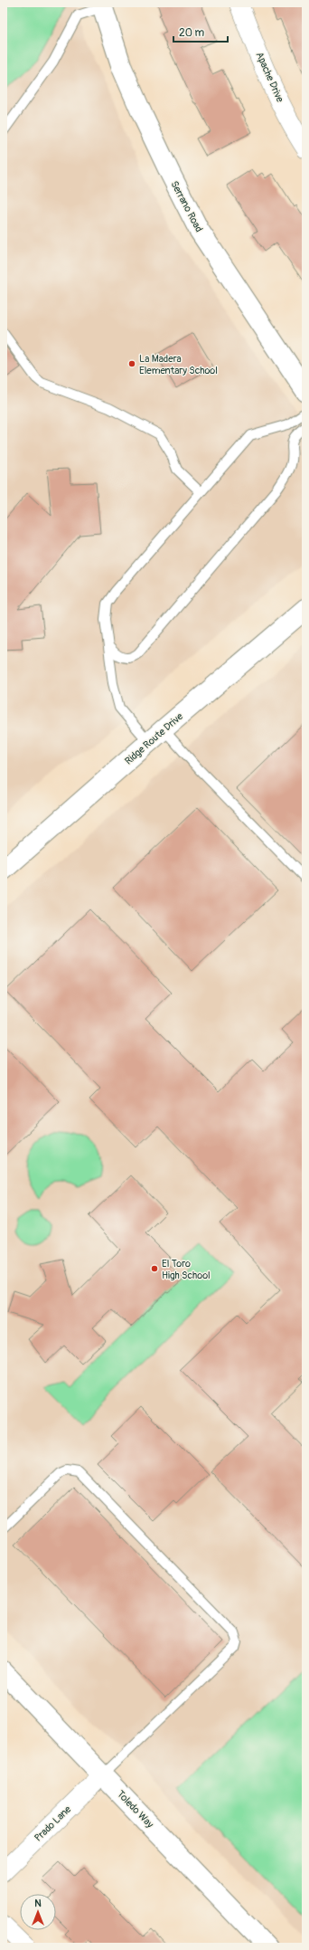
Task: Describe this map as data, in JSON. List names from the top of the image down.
{
  "streets": {
    "main road": ["Serrano Road", "Ridge Route Drive", "Toledo Way"],
    "street": ["Apache Drive", "Prado Lane"]
  },
  "crossings": [
    ["Toledo Way", "Prado Lane"]
  ],
  "places": ["La Madera Elementary School", "El Toro High School"],
  "scale_bar": "20 m",
  "north": "top"
}
